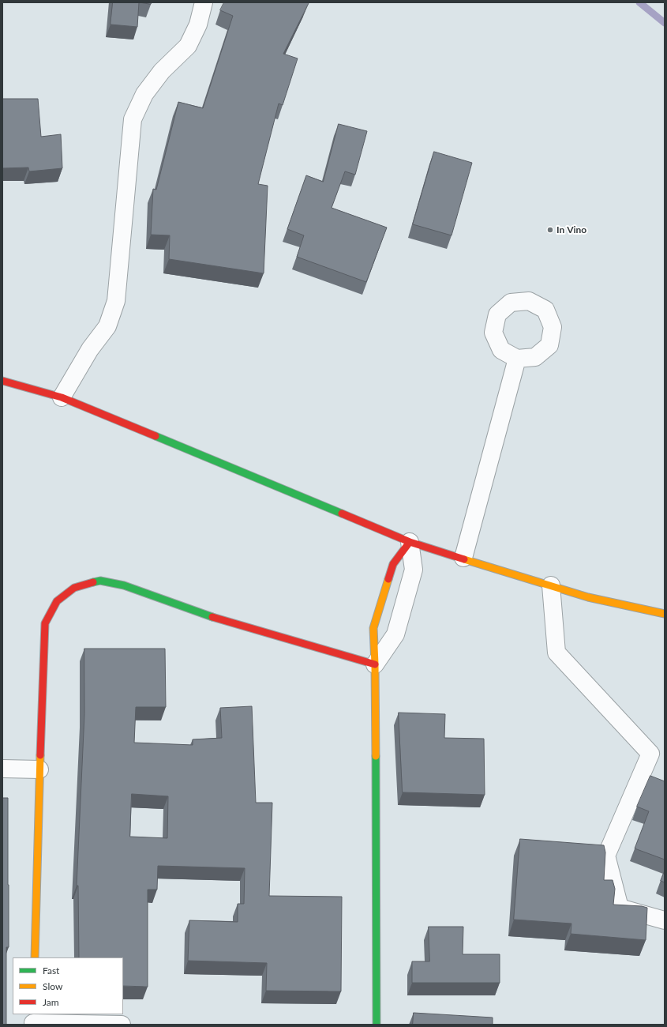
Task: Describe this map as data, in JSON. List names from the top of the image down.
{
  "places": ["In Vino"],
  "legend": ["Fast", "Slow", "Jam"]
}
